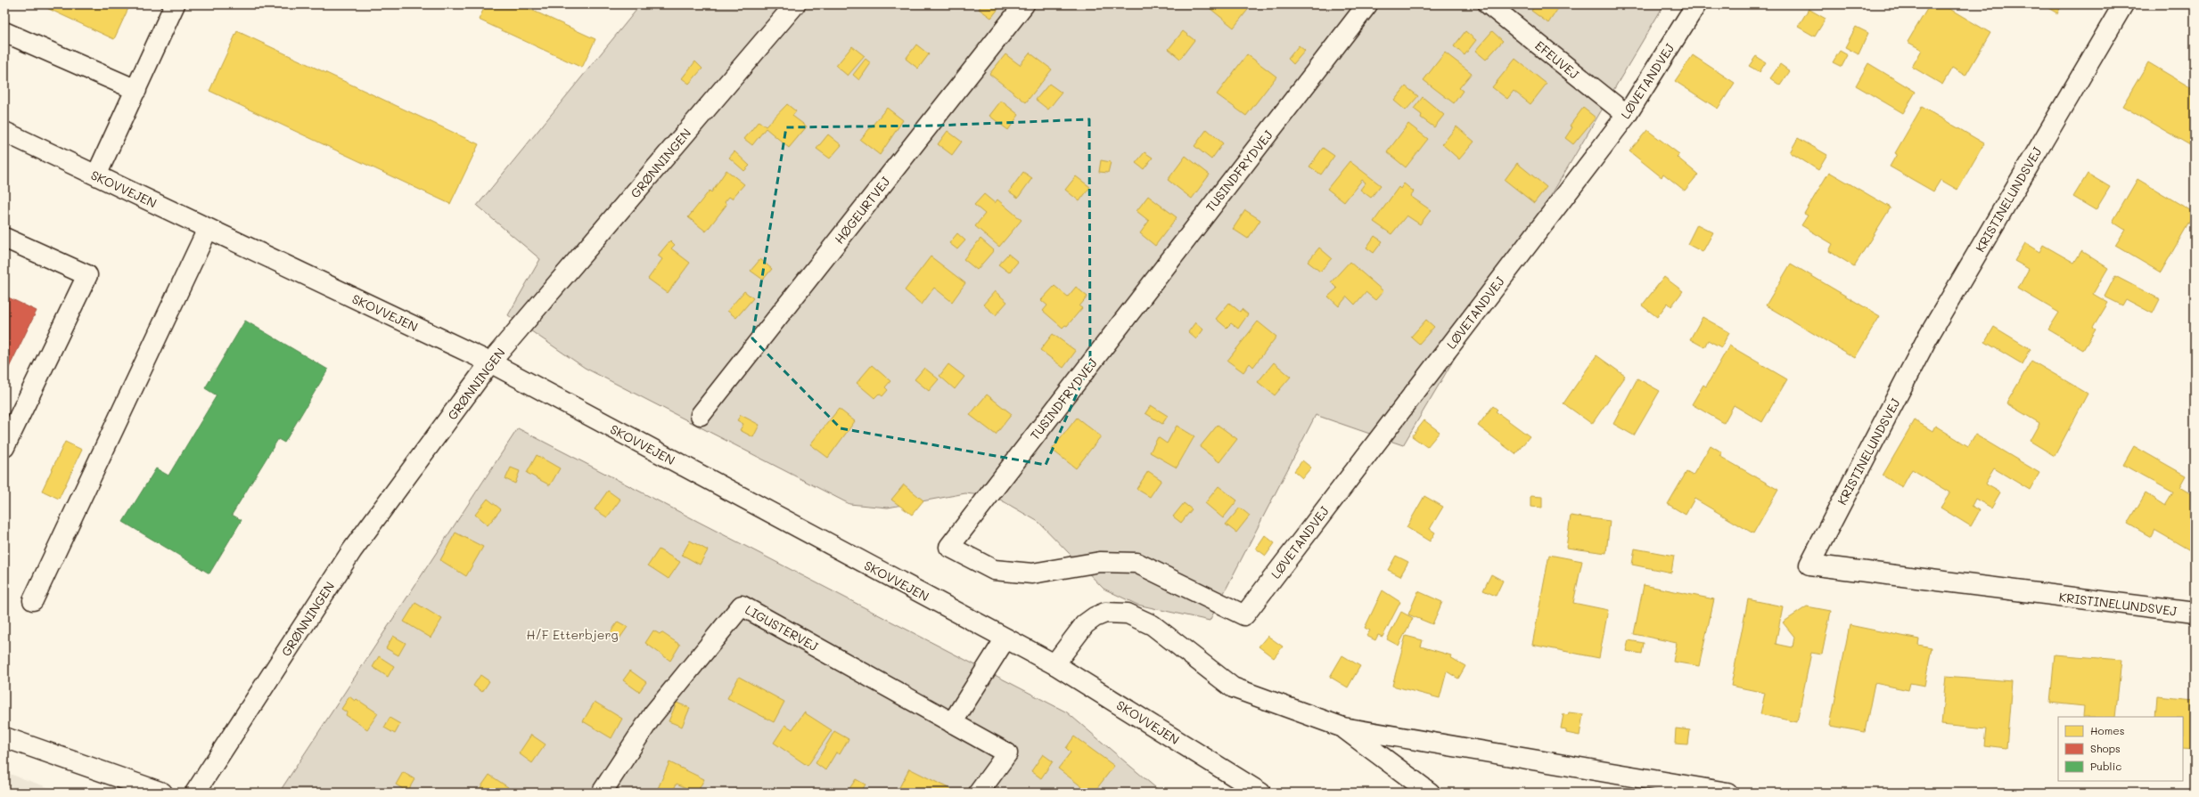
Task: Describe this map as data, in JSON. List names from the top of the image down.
{
  "streets": {
    "street": [
      "EFEUVEJ",
      "LØVETANDVEJ",
      "GRØNNINGEN",
      "TUSINDFRYDVEJ",
      "SKOVVEJEN",
      "KRISTINELUNDSVEJ",
      "HØGEURTVEJ",
      "LIGUSTERVEJ"
    ]
  },
  "crossings": [
    ["EFEUVEJ", "LØVETANDVEJ"],
    ["LØVETANDVEJ", "TUSINDFRYDVEJ"],
    ["GRØNNINGEN", "SKOVVEJEN"]
  ],
  "parks": ["H/F Etterbjerg"],
  "legend": ["Homes", "Shops", "Public"]
}
